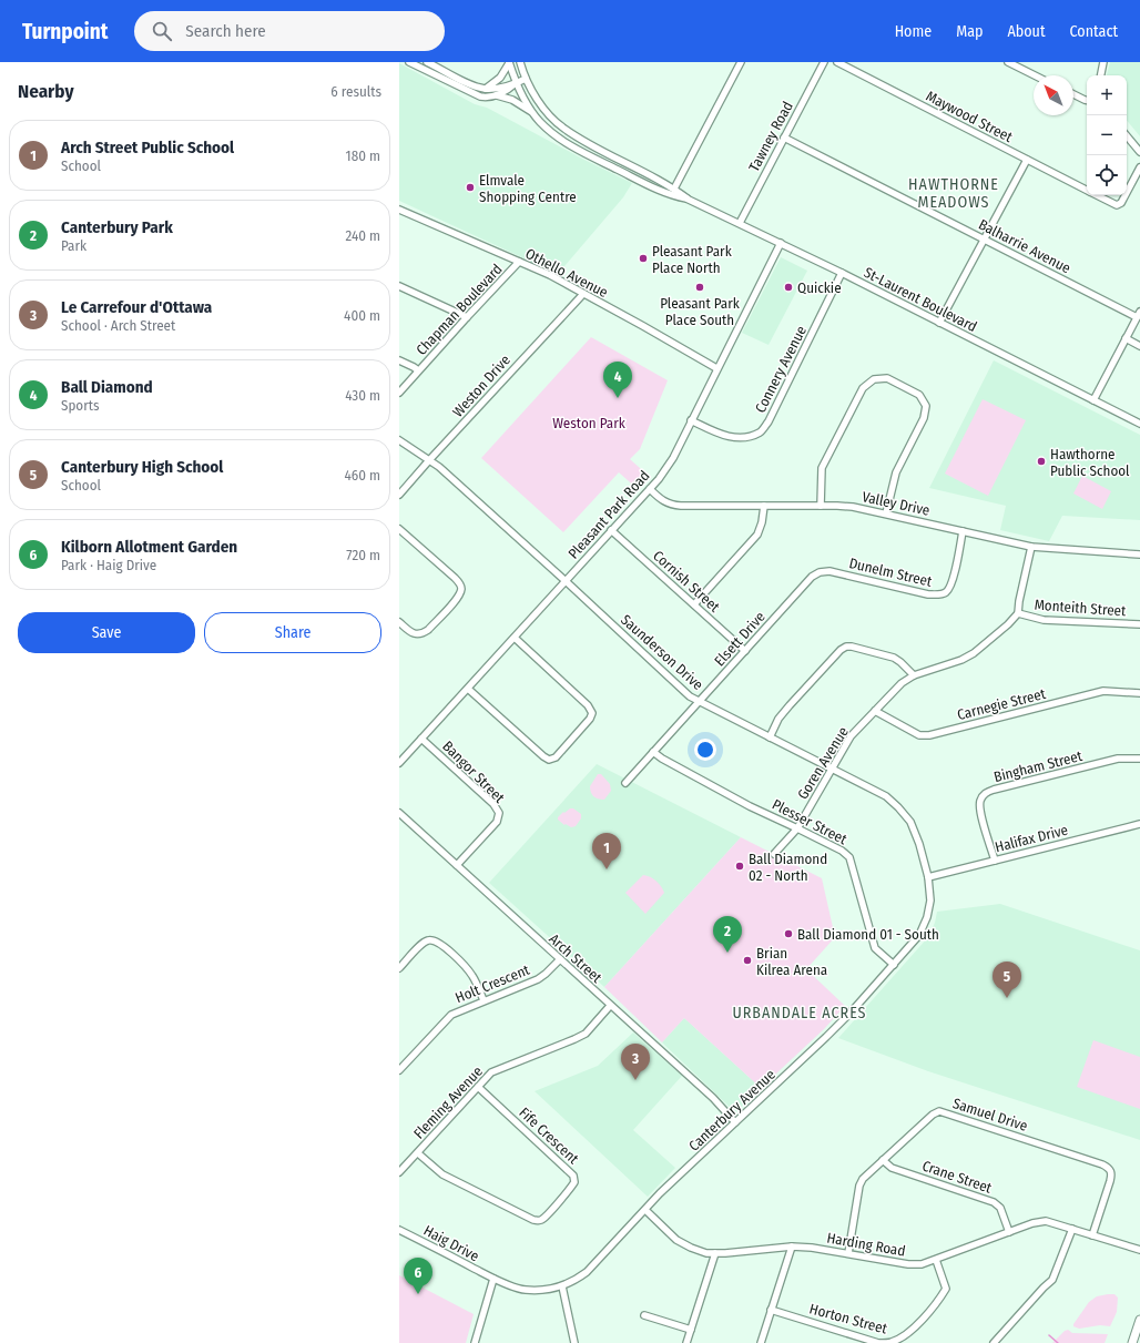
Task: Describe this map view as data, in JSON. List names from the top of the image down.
{
  "streets": {
    "street": [
      "Maywood Street",
      "Tawney Road",
      "Balharrie Avenue",
      "Othello Avenue",
      "St-Laurent Boulevard",
      "Chapman Boulevard",
      "Connery Avenue",
      "Weston Drive",
      "Valley Drive",
      "Pleasant Park Road",
      "Dunelm Street",
      "Cornish Street",
      "Monteith Street",
      "Elsett Drive",
      "Saunderson Drive",
      "Carnegie Street",
      "Goren Avenue",
      "Bingham Street",
      "Bangor Street",
      "Plesser Street",
      "Halifax Drive",
      "Arch Street",
      "Holt Crescent",
      "Fleming Avenue",
      "Canterbury Avenue",
      "Samuel Drive",
      "Fife Crescent",
      "Crane Street",
      "Haig Drive",
      "Harding Road",
      "Horton Street"
    ]
  },
  "crossings": [
    ["Tawney Road", "Balharrie Avenue"],
    ["Tawney Road", "St-Laurent Boulevard"],
    ["Othello Avenue", "Chapman Boulevard"],
    ["Othello Avenue", "Weston Drive"],
    ["Othello Avenue", "Pleasant Park Road"],
    ["St-Laurent Boulevard", "Connery Avenue"],
    ["St-Laurent Boulevard", "Pleasant Park Road"],
    ["Connery Avenue", "Pleasant Park Road"],
    ["Weston Drive", "Saunderson Drive"],
    ["Valley Drive", "Pleasant Park Road"],
    ["Valley Drive", "Dunelm Street"],
    ["Pleasant Park Road", "Cornish Street"],
    ["Pleasant Park Road", "Saunderson Drive"],
    ["Pleasant Park Road", "Bangor Street"],
    ["Dunelm Street", "Elsett Drive"],
    ["Cornish Street", "Elsett Drive"],
    ["Monteith Street", "Goren Avenue"],
    ["Elsett Drive", "Saunderson Drive"],
    ["Elsett Drive", "Plesser Street"],
    ["Saunderson Drive", "Goren Avenue"],
    ["Saunderson Drive", "Halifax Drive"],
    ["Saunderson Drive", "Canterbury Avenue"],
    ["Carnegie Street", "Goren Avenue"],
    ["Goren Avenue", "Plesser Street"],
    ["Bingham Street", "Halifax Drive"],
    ["Bangor Street", "Arch Street"],
    ["Plesser Street", "Canterbury Avenue"],
    ["Halifax Drive", "Canterbury Avenue"],
    ["Arch Street", "Holt Crescent"],
    ["Arch Street", "Fleming Avenue"],
    ["Arch Street", "Canterbury Avenue"],
    ["Fleming Avenue", "Fife Crescent"],
    ["Canterbury Avenue", "Haig Drive"],
    ["Canterbury Avenue", "Harding Road"],
    ["Samuel Drive", "Crane Street"],
    ["Samuel Drive", "Harding Road"],
    ["Crane Street", "Harding Road"],
    ["Harding Road", "Horton Street"]
  ],
  "districts": ["HAWTHORNE MEADOWS", "URBANDALE ACRES"],
  "parks": ["Weston Park"],
  "places": [
    "Elmvale Shopping Centre",
    "Pleasant Park Place North",
    "Pleasant Park Place South",
    "Quickie",
    "Hawthorne Public School",
    "Ball Diamond 02 - North",
    "Ball Diamond 01 - South",
    "Brian Kilrea Arena"
  ],
  "north": "top left",
  "page": {
    "header": "Turnpoint",
    "search": "Search here",
    "nav": [
      "Home",
      "Map",
      "About",
      "Contact"
    ],
    "heading": ["Nearby", "6 results"],
    "map_buttons": ["+", "−"],
    "list": [
      {
        "mark": "1",
        "name": "Arch Street Public School",
        "note": "School",
        "value": "180 m"
      },
      {
        "mark": "2",
        "name": "Canterbury Park",
        "note": "Park",
        "value": "240 m"
      },
      {
        "mark": "3",
        "name": "Le Carrefour d'Ottawa",
        "note": "School · Arch Street",
        "value": "400 m"
      },
      {
        "mark": "4",
        "name": "Ball Diamond",
        "note": "Sports",
        "value": "430 m"
      },
      {
        "mark": "5",
        "name": "Canterbury High School",
        "note": "School",
        "value": "460 m"
      },
      {
        "mark": "6",
        "name": "Kilborn Allotment Garden",
        "note": "Park · Haig Drive",
        "value": "720 m"
      }
    ],
    "pins": [
      "4",
      "1",
      "2",
      "5",
      "3",
      "6"
    ],
    "buttons": ["Save", "Share"]
  }
}
